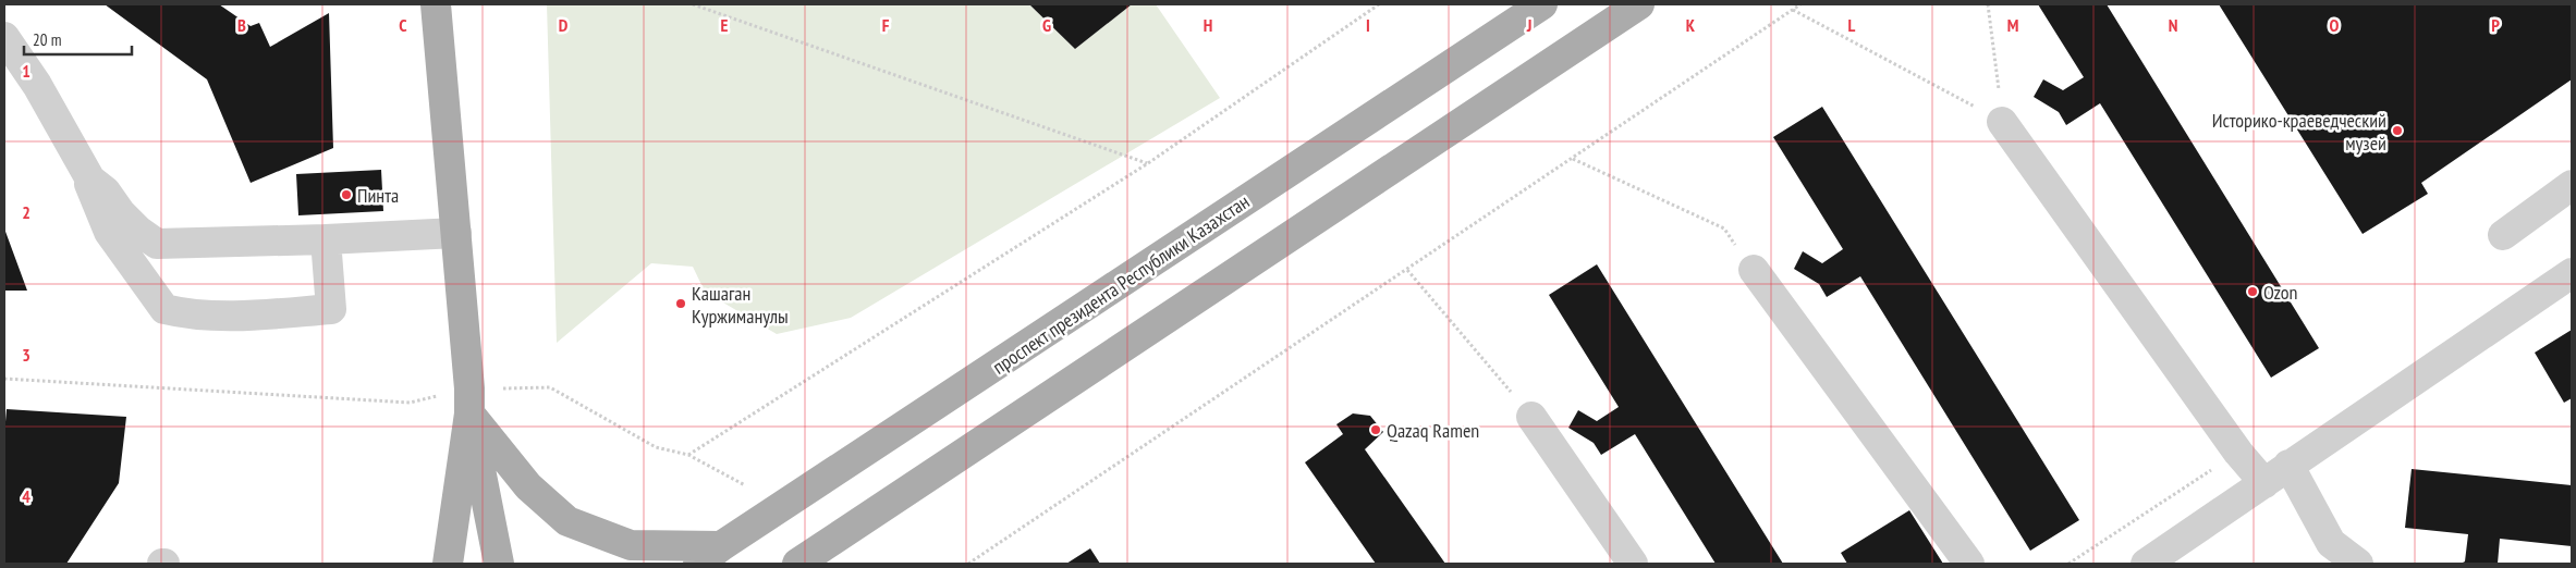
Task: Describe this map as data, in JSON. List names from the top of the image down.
{
  "streets": {
    "main road": ["проспект президента Республики Казахстан"]
  },
  "places": [
    "Историко-краеведческий музей",
    "Пинта",
    "Ozon",
    "Кашаган Куржиманулы",
    "Qazaq Ramen"
  ],
  "scale_bar": "20 m",
  "grid": {
    "columns": [
      "B",
      "C",
      "D",
      "E",
      "F",
      "G",
      "H",
      "I",
      "J",
      "K",
      "L",
      "M",
      "N",
      "O",
      "P"
    ],
    "rows": [
      "1",
      "2",
      "3",
      "4"
    ]
  }
}
